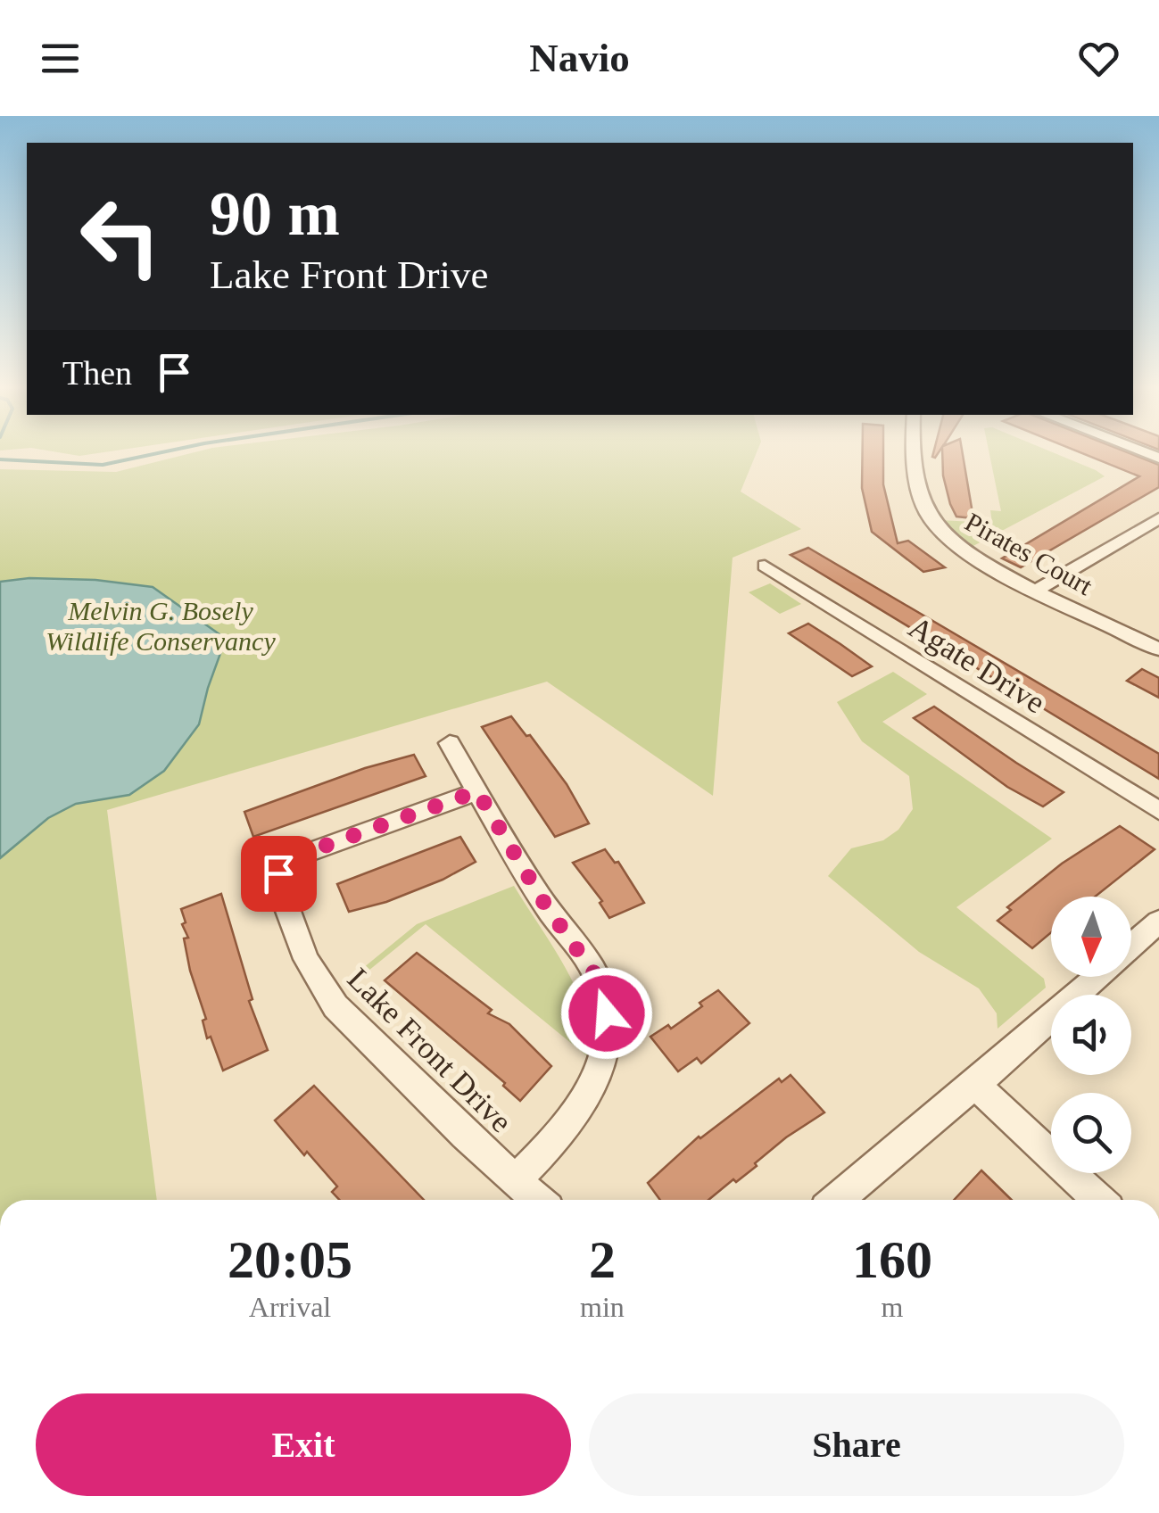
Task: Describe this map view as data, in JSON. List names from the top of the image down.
{
  "streets": {
    "street": ["Pirates Court", "Agate Drive", "Lake Front Drive"]
  },
  "parks": ["Melvin G. Bosely Wildlife Conservancy"],
  "north": "bottom",
  "page": {
    "header": "Navio",
    "turn": ["90 m", "Lake Front Drive"],
    "then": "Then",
    "eta": [
      "20:05",
      "Arrival",
      "2",
      "min",
      "160",
      "m"
    ],
    "buttons": ["Exit", "Share"]
  }
}
